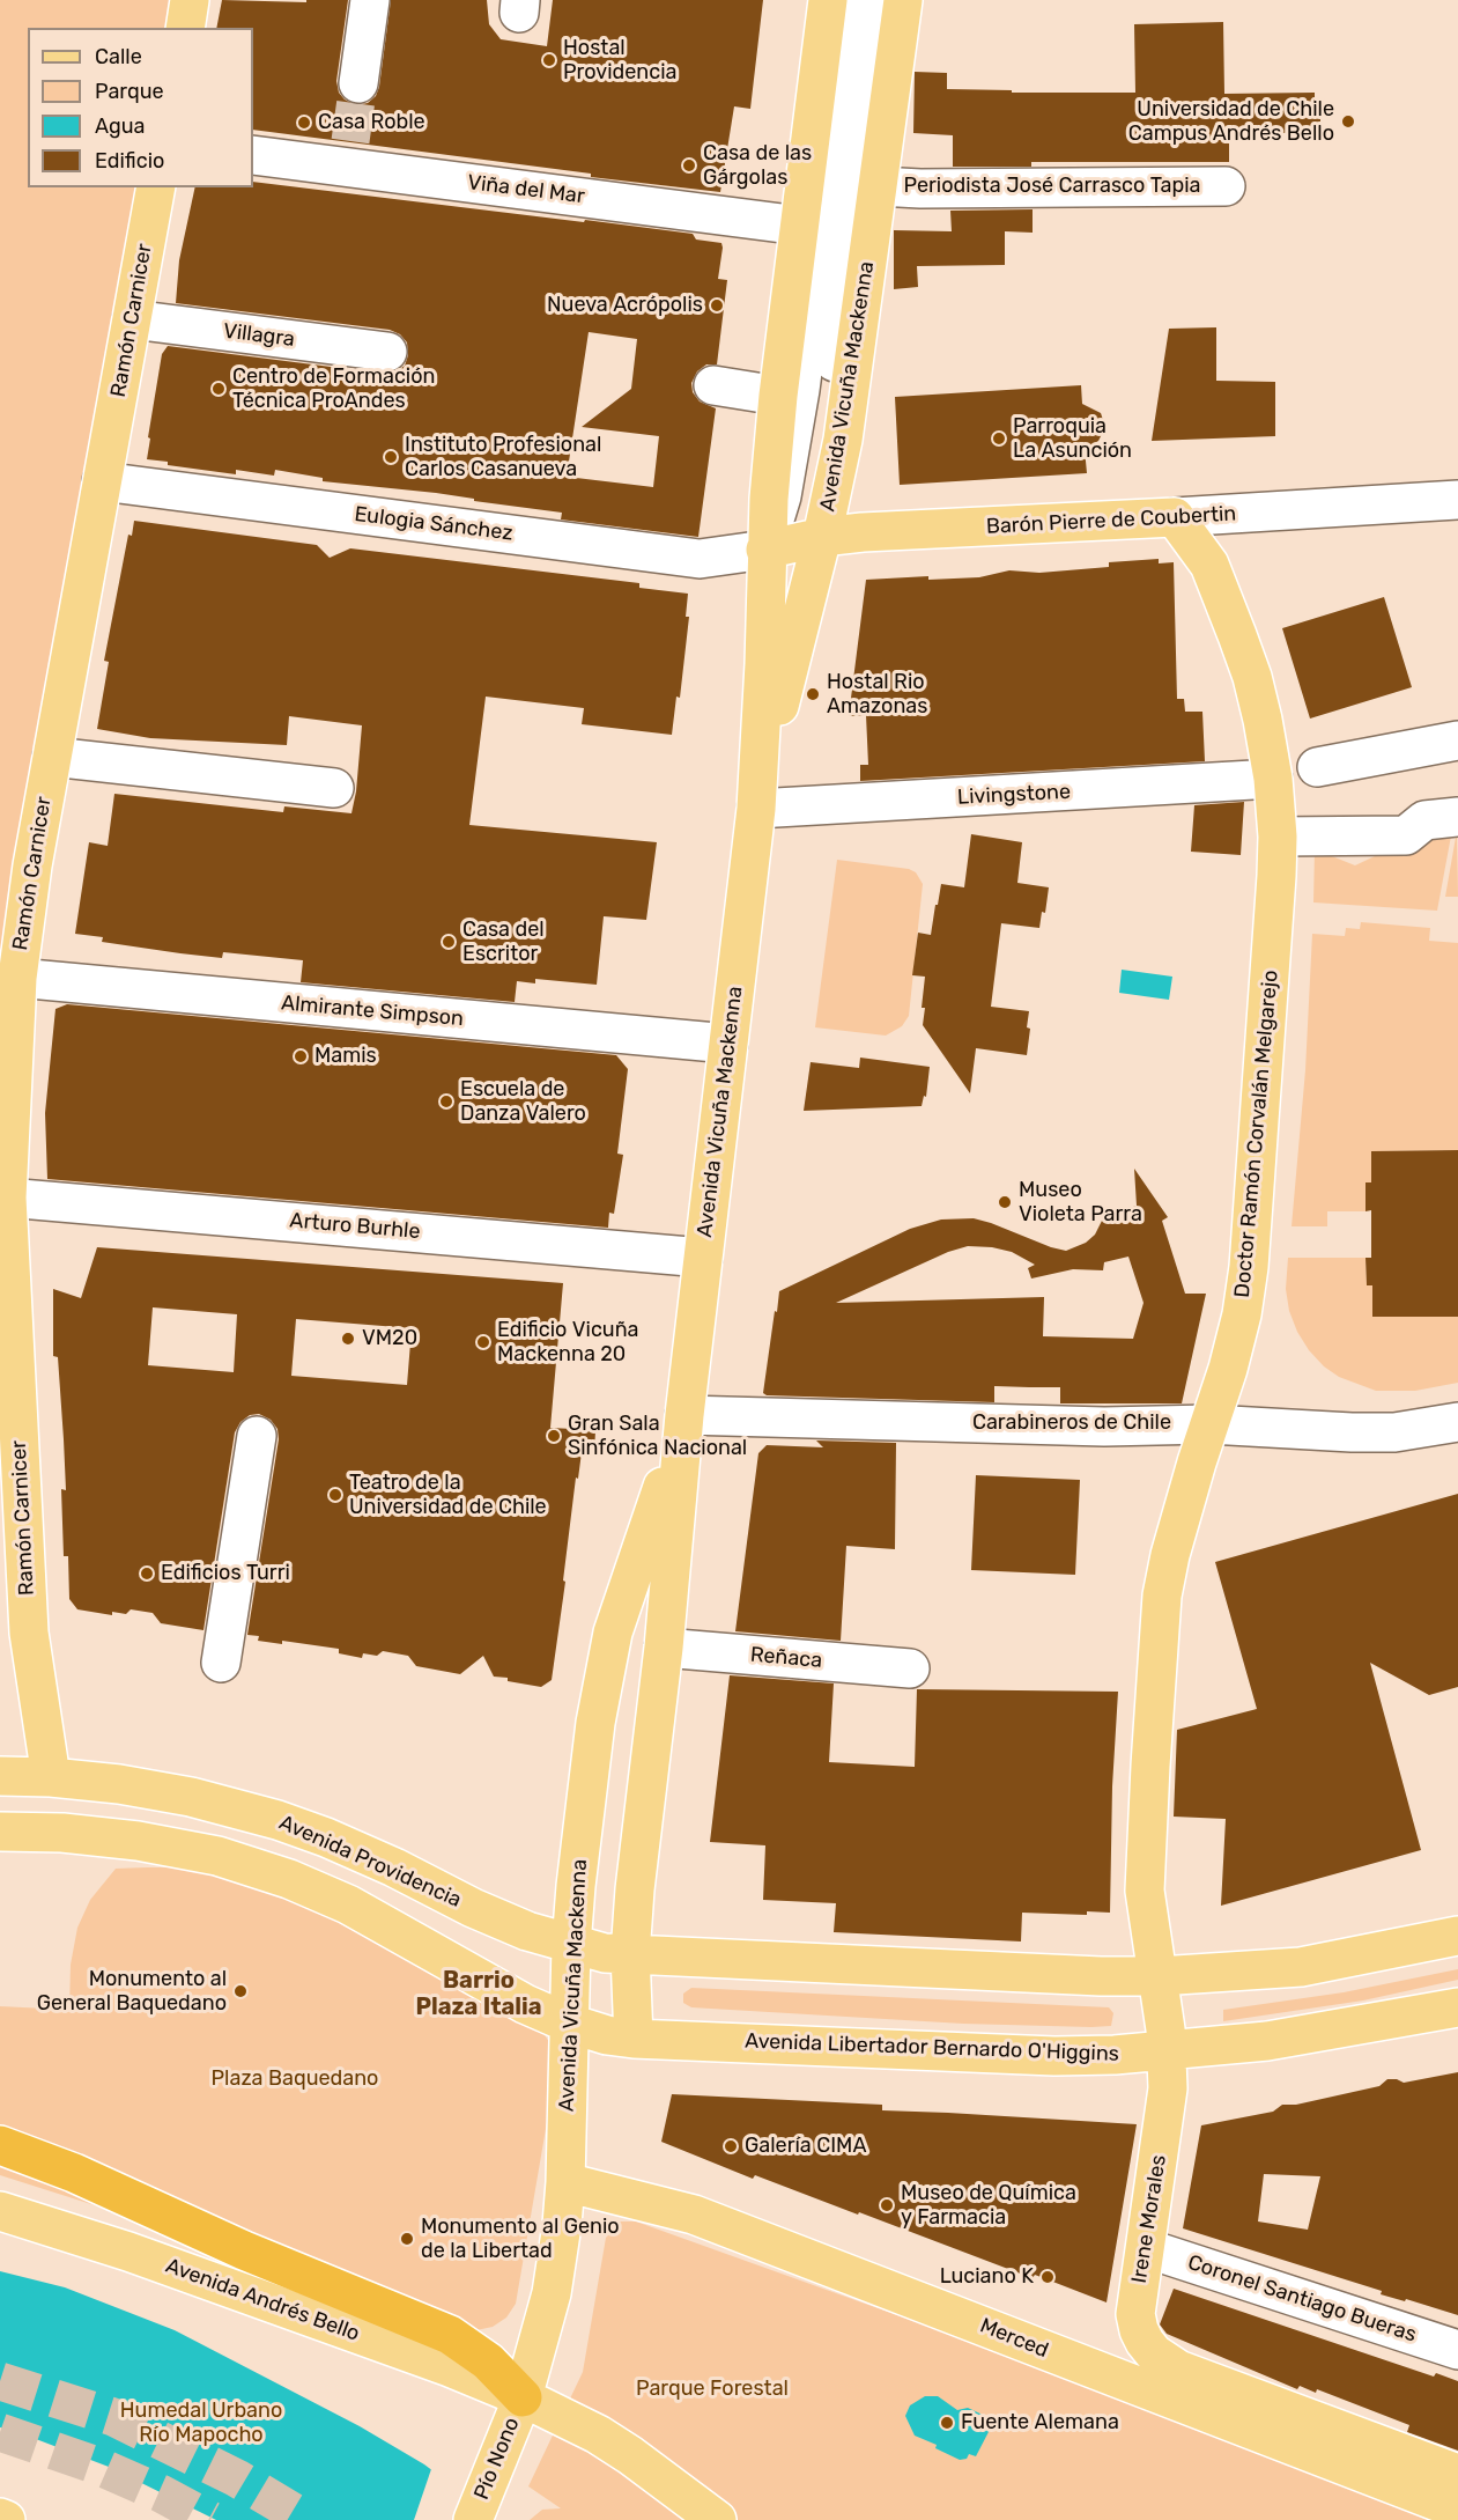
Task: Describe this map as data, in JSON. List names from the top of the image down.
{
  "streets": {
    "main road": [
      "Ramón Carnicer",
      "Avenida Vicuña Mackenna",
      "Barón Pierre de Coubertin",
      "Doctor Ramón Corvalán Melgarejo",
      "Avenida Providencia",
      "Avenida Libertador Bernardo O'Higgins",
      "Irene Morales",
      "Avenida Andrés Bello",
      "Merced",
      "Pío Nono"
    ],
    "street": [
      "Periodista José Carrasco Tapia",
      "Viña del Mar",
      "Villagra",
      "Eulogia Sánchez",
      "Livingstone",
      "Almirante Simpson",
      "Arturo Burhle",
      "Carabineros de Chile",
      "Reñaca",
      "Coronel Santiago Bueras"
    ]
  },
  "crossings": [
    ["Periodista José Carrasco Tapia", "Avenida Vicuña Mackenna"],
    ["Viña del Mar", "Avenida Vicuña Mackenna"],
    ["Ramón Carnicer", "Villagra"],
    ["Ramón Carnicer", "Eulogia Sánchez"],
    ["Ramón Carnicer", "Almirante Simpson"],
    ["Ramón Carnicer", "Arturo Burhle"],
    ["Ramón Carnicer", "Avenida Providencia"],
    ["Avenida Vicuña Mackenna", "Barón Pierre de Coubertin"],
    ["Avenida Vicuña Mackenna", "Eulogia Sánchez"],
    ["Avenida Vicuña Mackenna", "Livingstone"],
    ["Avenida Vicuña Mackenna", "Almirante Simpson"],
    ["Avenida Vicuña Mackenna", "Arturo Burhle"],
    ["Avenida Vicuña Mackenna", "Carabineros de Chile"],
    ["Avenida Vicuña Mackenna", "Reñaca"],
    ["Avenida Vicuña Mackenna", "Avenida Providencia"],
    ["Avenida Vicuña Mackenna", "Avenida Libertador Bernardo O'Higgins"],
    ["Avenida Vicuña Mackenna", "Avenida Andrés Bello"],
    ["Avenida Vicuña Mackenna", "Merced"],
    ["Avenida Vicuña Mackenna", "Pío Nono"],
    ["Barón Pierre de Coubertin", "Eulogia Sánchez"],
    ["Barón Pierre de Coubertin", "Doctor Ramón Corvalán Melgarejo"],
    ["Livingstone", "Doctor Ramón Corvalán Melgarejo"],
    ["Doctor Ramón Corvalán Melgarejo", "Carabineros de Chile"],
    ["Doctor Ramón Corvalán Melgarejo", "Avenida Libertador Bernardo O'Higgins"],
    ["Doctor Ramón Corvalán Melgarejo", "Irene Morales"],
    ["Avenida Libertador Bernardo O'Higgins", "Irene Morales"],
    ["Irene Morales", "Coronel Santiago Bueras"],
    ["Avenida Andrés Bello", "Pío Nono"]
  ],
  "districts": ["Barrio Plaza Italia"],
  "parks": ["Plaza Baquedano", "Parque Forestal", "Humedal Urbano Río Mapocho"],
  "places": [
    "Hostal Providencia",
    "Universidad de Chile Campus Andrés Bello",
    "Casa Roble",
    "Casa de las Gárgolas",
    "Nueva Acrópolis",
    "Centro de Formación Técnica ProAndes",
    "Parroquia La Asunción",
    "Instituto Profesional Carlos Casanueva",
    "Hostal Rio Amazonas",
    "Casa del Escritor",
    "Mamis",
    "Escuela de Danza Valero",
    "Museo Violeta Parra",
    "VM20",
    "Edificio Vicuña Mackenna 20",
    "Gran Sala Sinfónica Nacional",
    "Teatro de la Universidad de Chile",
    "Edificios Turri",
    "Monumento al General Baquedano",
    "Galería CIMA",
    "Museo de Química y Farmacia",
    "Monumento al Genio de la Libertad",
    "Luciano K",
    "Fuente Alemana"
  ],
  "legend": [
    "Calle",
    "Parque",
    "Agua",
    "Edificio"
  ]
}
